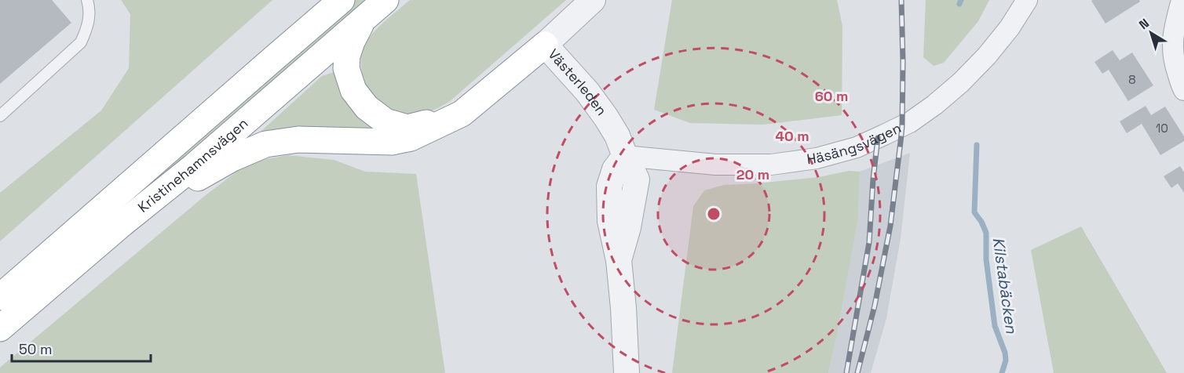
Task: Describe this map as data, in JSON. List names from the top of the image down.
{
  "streets": {
    "highway": ["Kristinehamnsvägen"],
    "street": ["Västerleden", "Häsängsvägen"]
  },
  "crossings": [
    ["Västerleden", "Häsängsvägen"]
  ],
  "water": ["Kilstabäcken"],
  "house_numbers": ["8", "10"],
  "scale_bar": "50 m",
  "north": "top left",
  "rings": ["60 m", "40 m", "20 m"]
}
